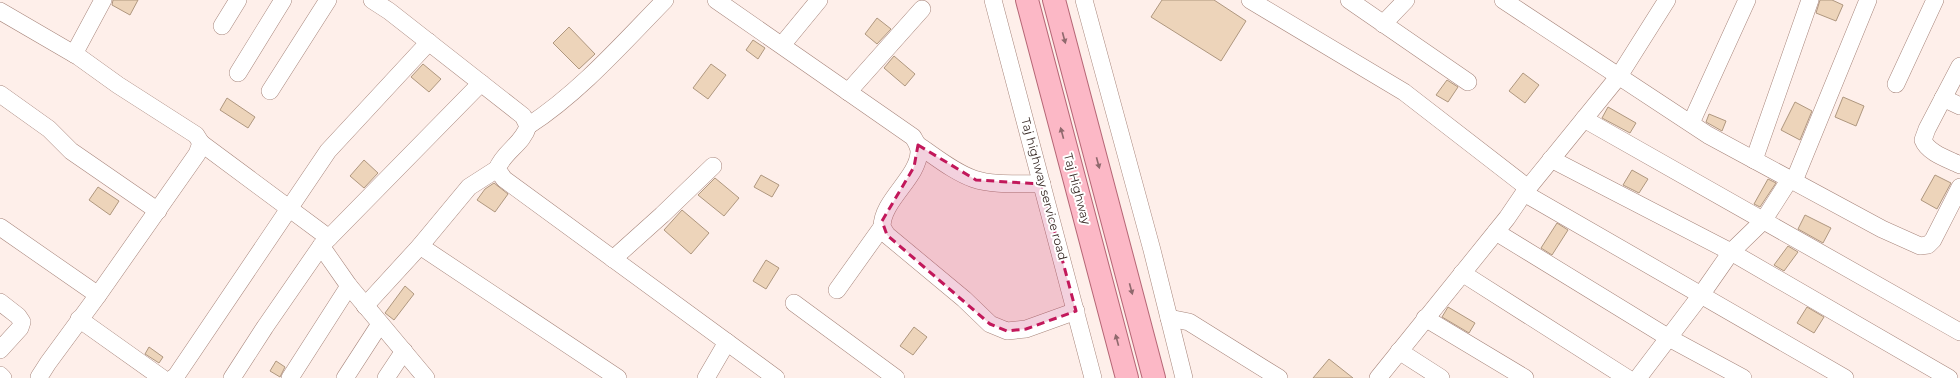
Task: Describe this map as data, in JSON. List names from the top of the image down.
{
  "streets": {
    "main road": ["Taj Highway"],
    "street": ["Taj highway service road"]
  }
}
